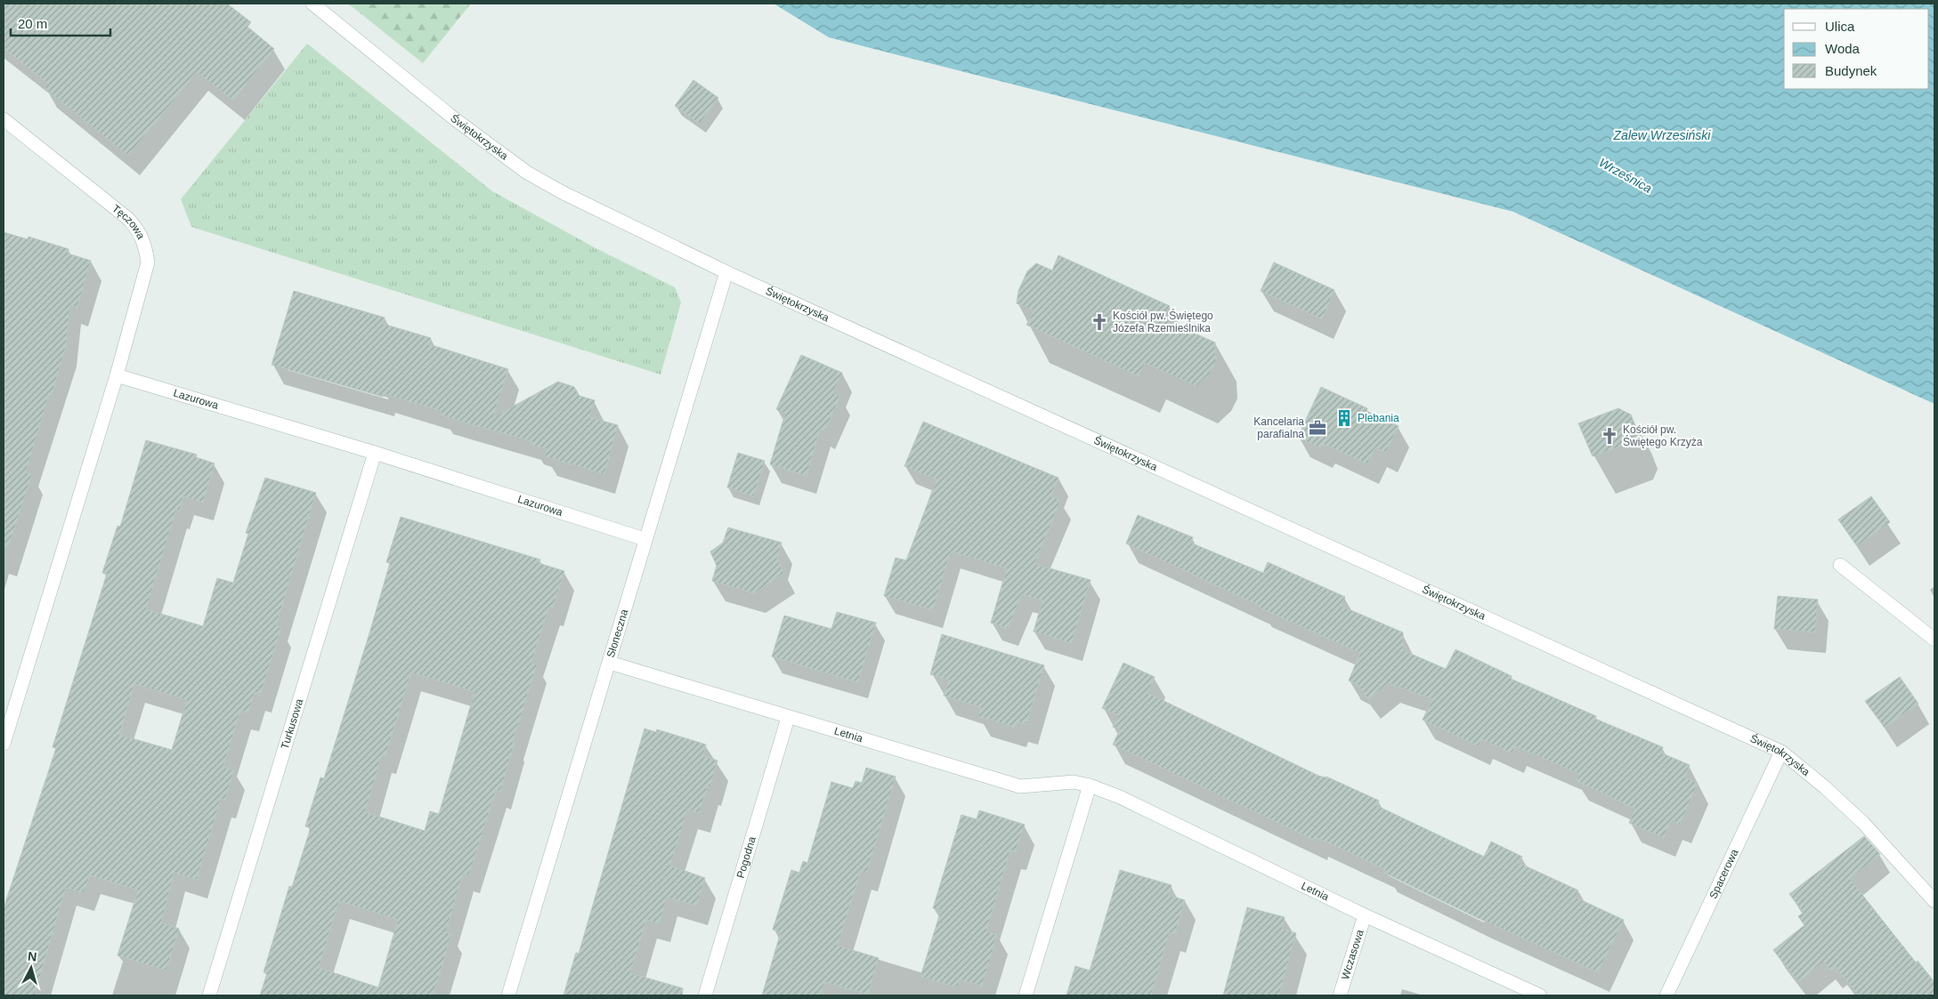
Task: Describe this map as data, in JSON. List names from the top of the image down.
{
  "streets": {
    "street": [
      "Świętokrzyska",
      "Tęczowa",
      "Lazurowa",
      "Słoneczna",
      "Turkusowa",
      "Letnia",
      "Pogodna",
      "Spacerowa",
      "Wczasowa"
    ]
  },
  "crossings": [
    ["Świętokrzyska", "Słoneczna"],
    ["Świętokrzyska", "Spacerowa"],
    ["Tęczowa", "Lazurowa"],
    ["Lazurowa", "Słoneczna"],
    ["Lazurowa", "Turkusowa"],
    ["Słoneczna", "Letnia"],
    ["Letnia", "Pogodna"],
    ["Letnia", "Wczasowa"]
  ],
  "water": ["Zalew Wrzesiński", "Wrześnica"],
  "places": {
    "church": ["Kościół pw. Świętego Józefa Rzemieślnika", "Kościół pw. Świętego Krzyża"],
    "building": ["Plebania"],
    "office": ["Kancelaria parafialna"]
  },
  "legend": ["Ulica", "Woda", "Budynek"],
  "scale_bar": "20 m",
  "north": "top"
}
